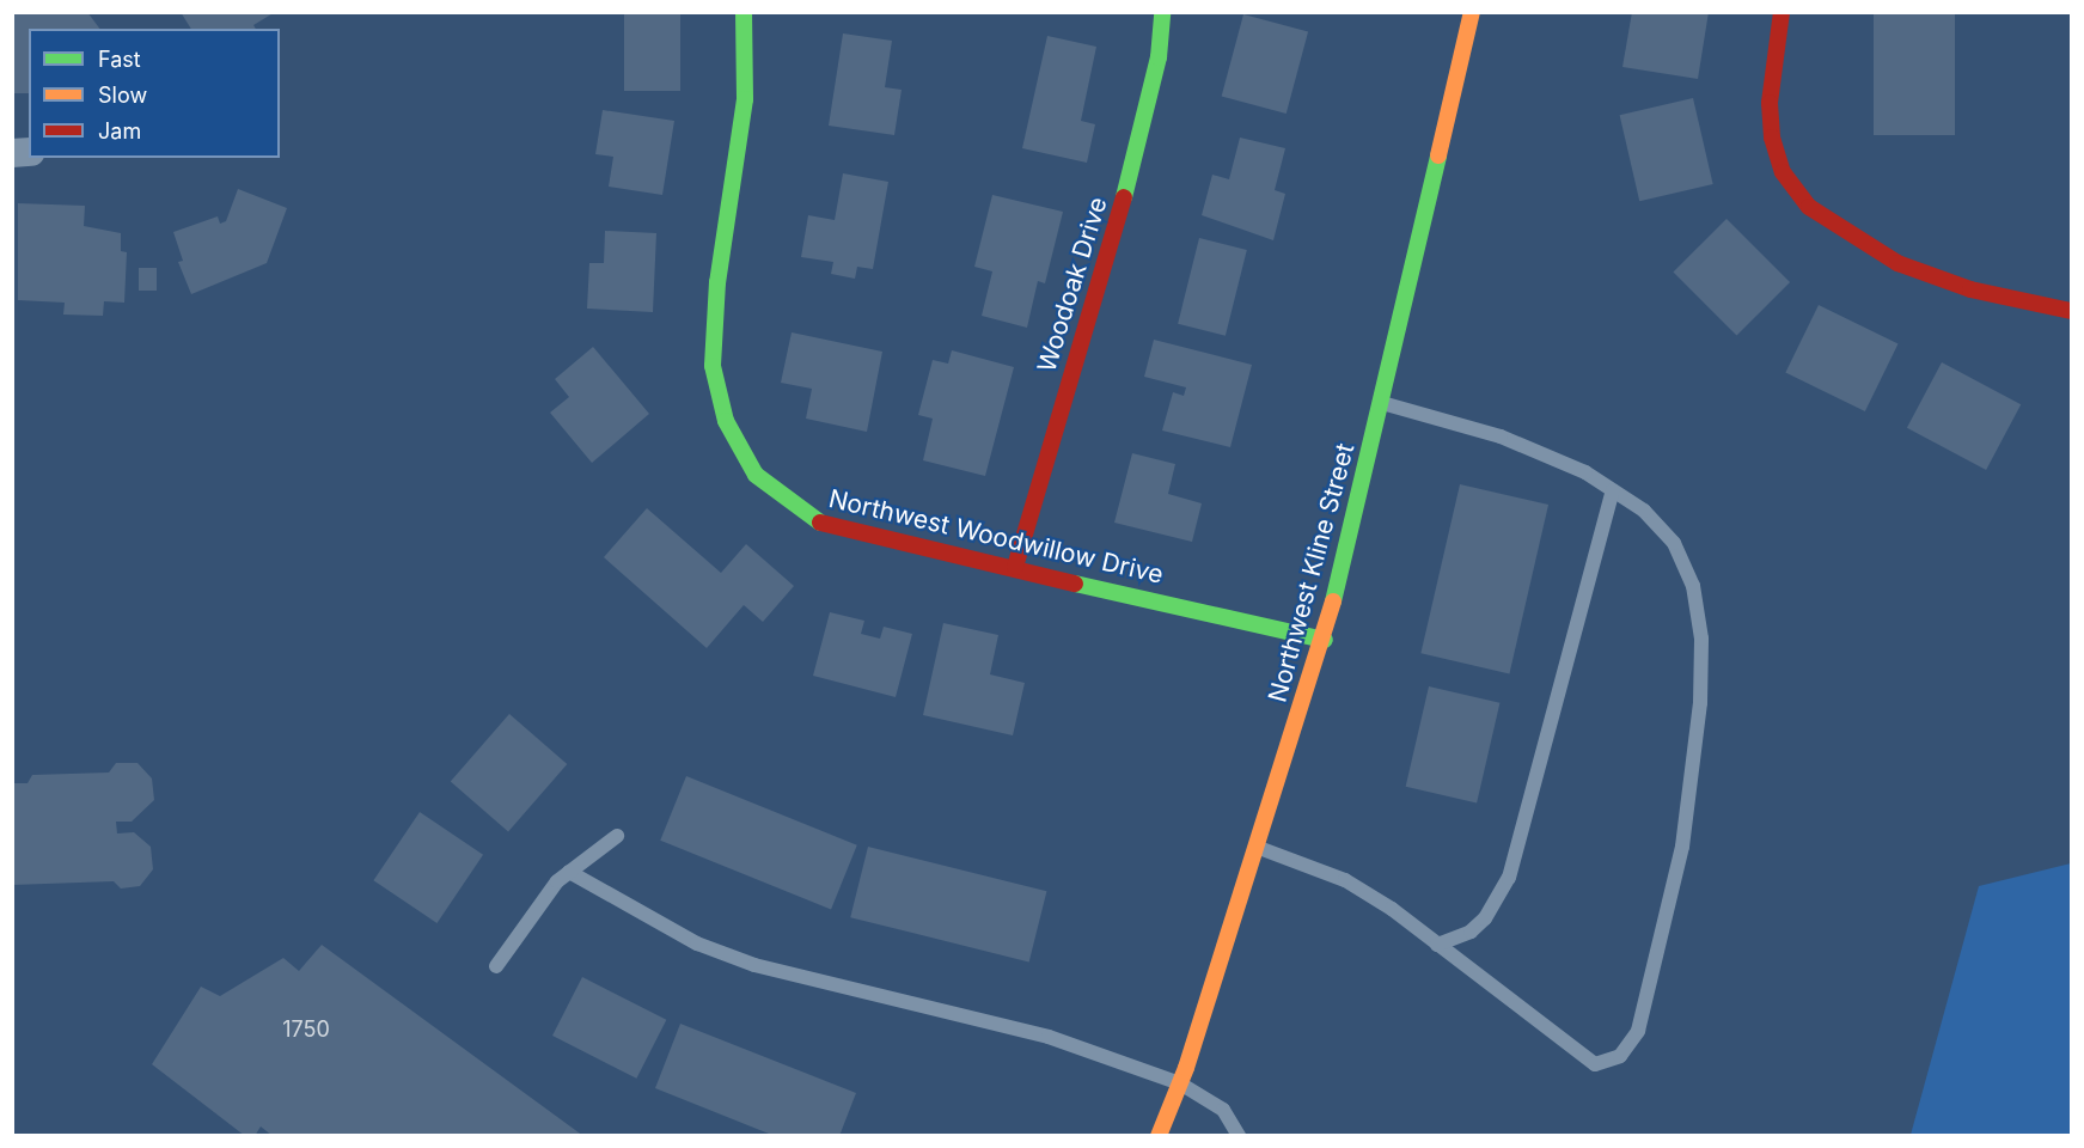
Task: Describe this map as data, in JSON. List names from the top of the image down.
{
  "streets": {
    "street": ["Woodoak Drive", "Northwest Woodwillow Drive", "Northwest Kline Street"]
  },
  "crossings": [
    ["Woodoak Drive", "Northwest Woodwillow Drive"],
    ["Northwest Woodwillow Drive", "Northwest Kline Street"]
  ],
  "house_numbers": ["1750"],
  "legend": ["Fast", "Slow", "Jam"]
}
